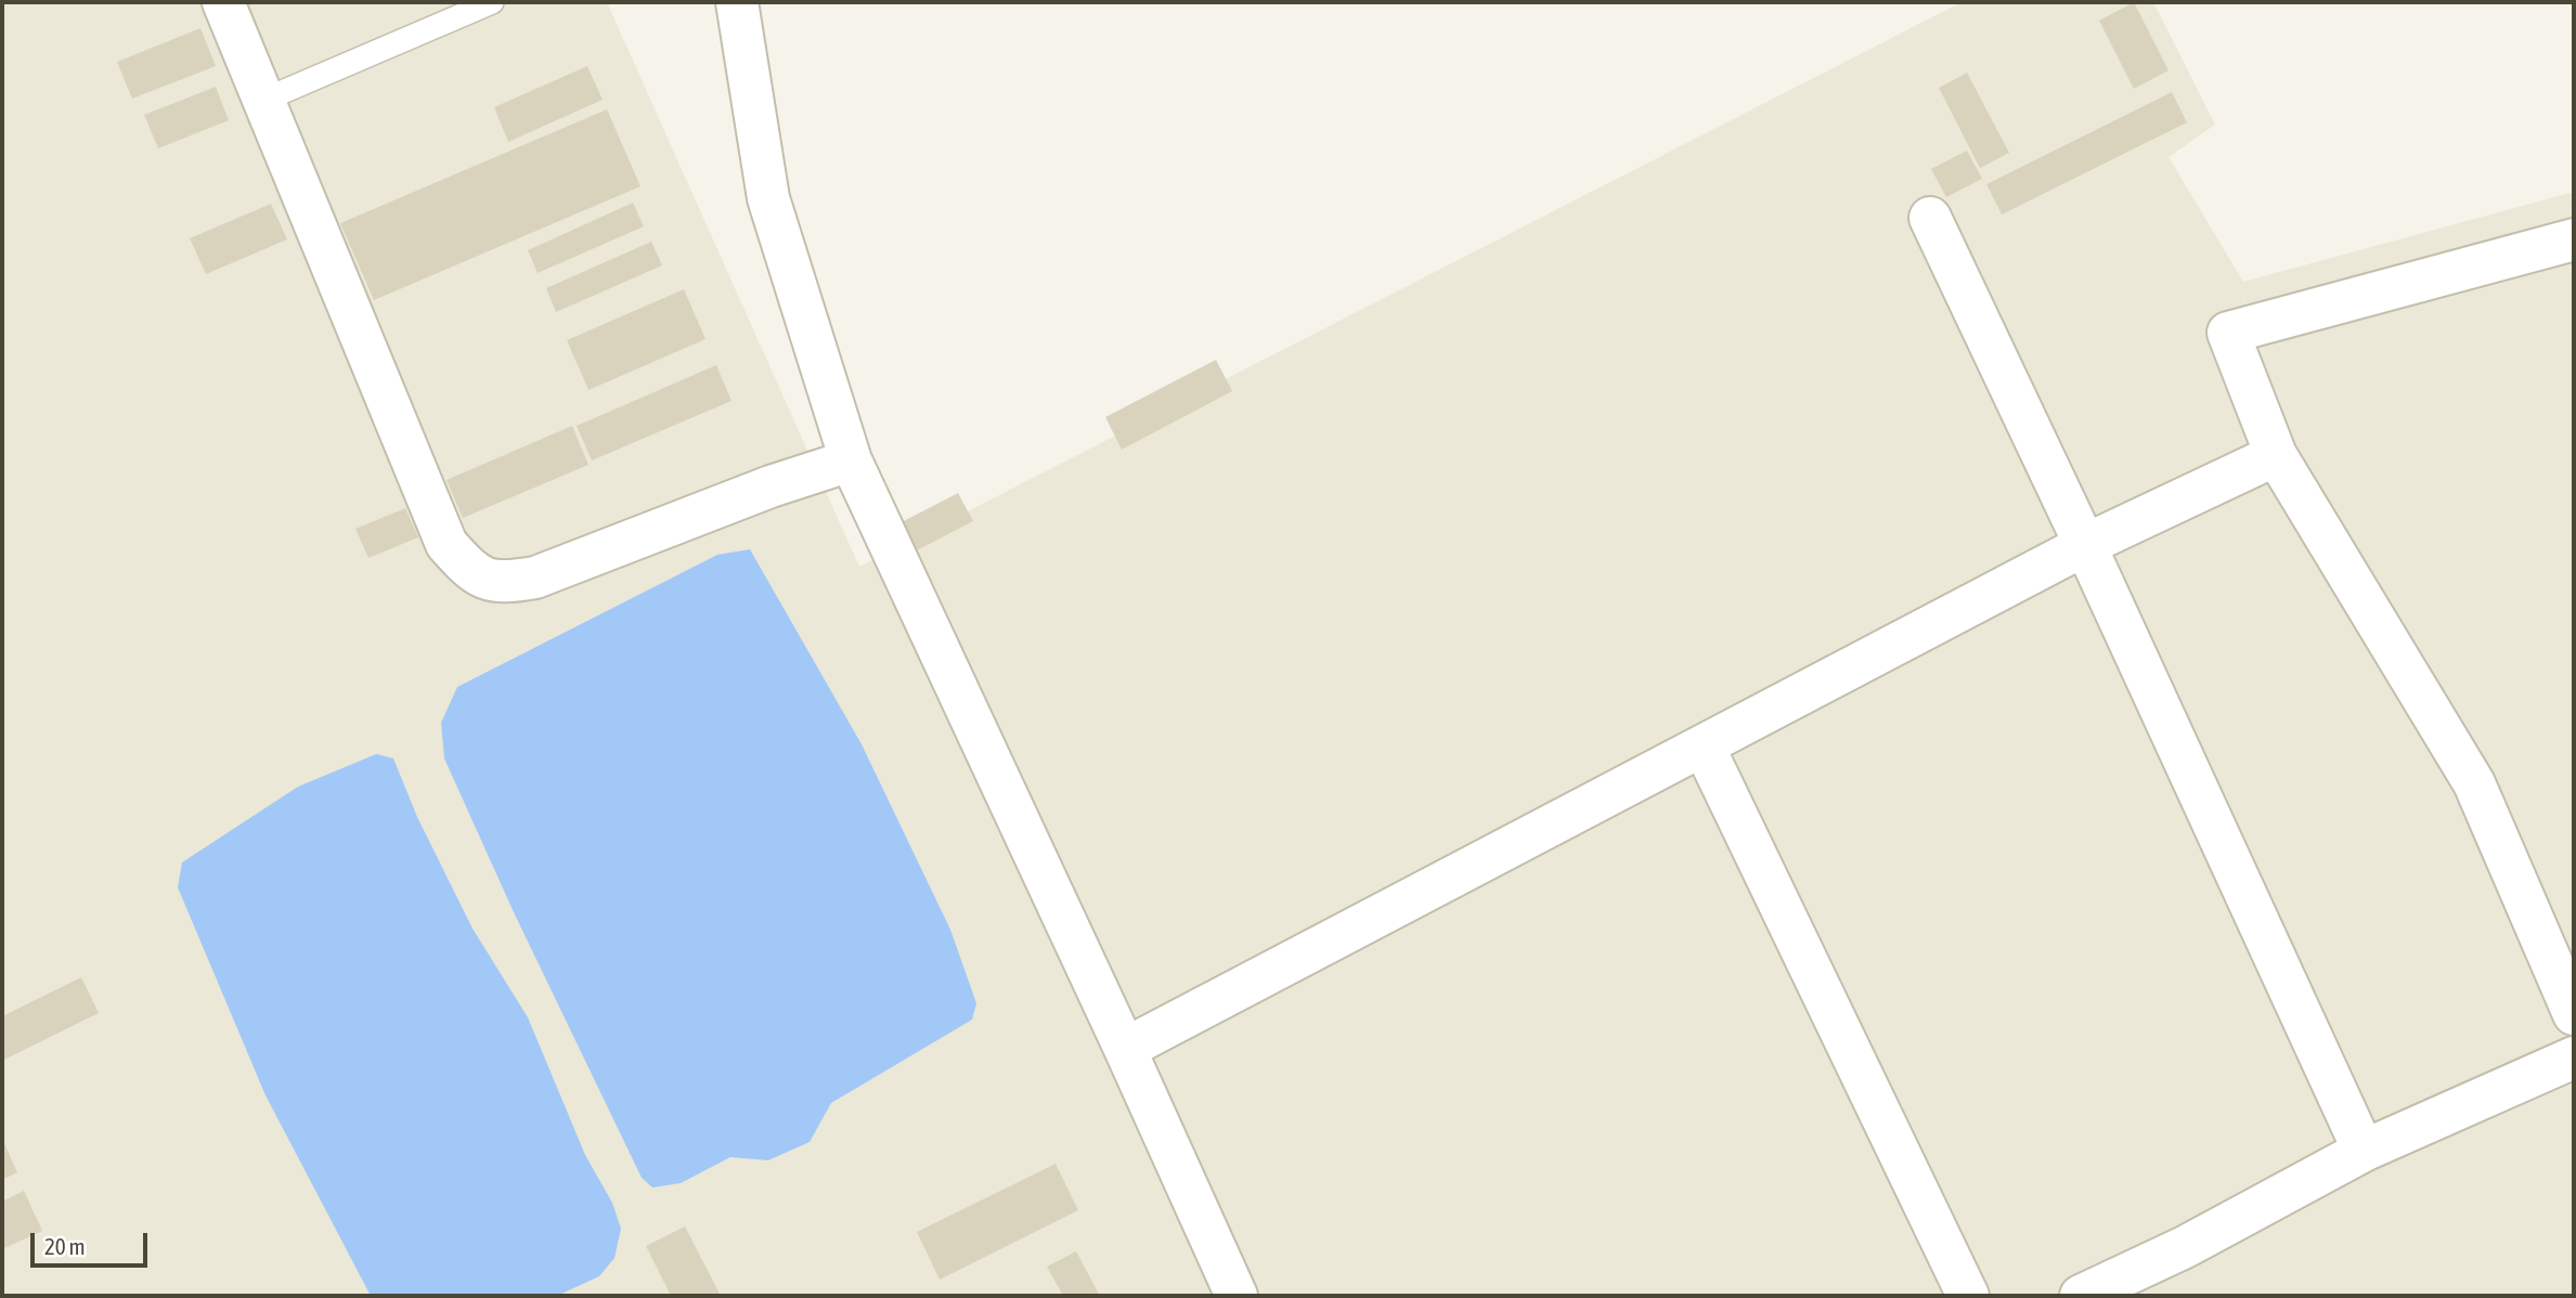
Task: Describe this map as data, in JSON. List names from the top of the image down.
{
  "scale_bar": "20 m"
}
